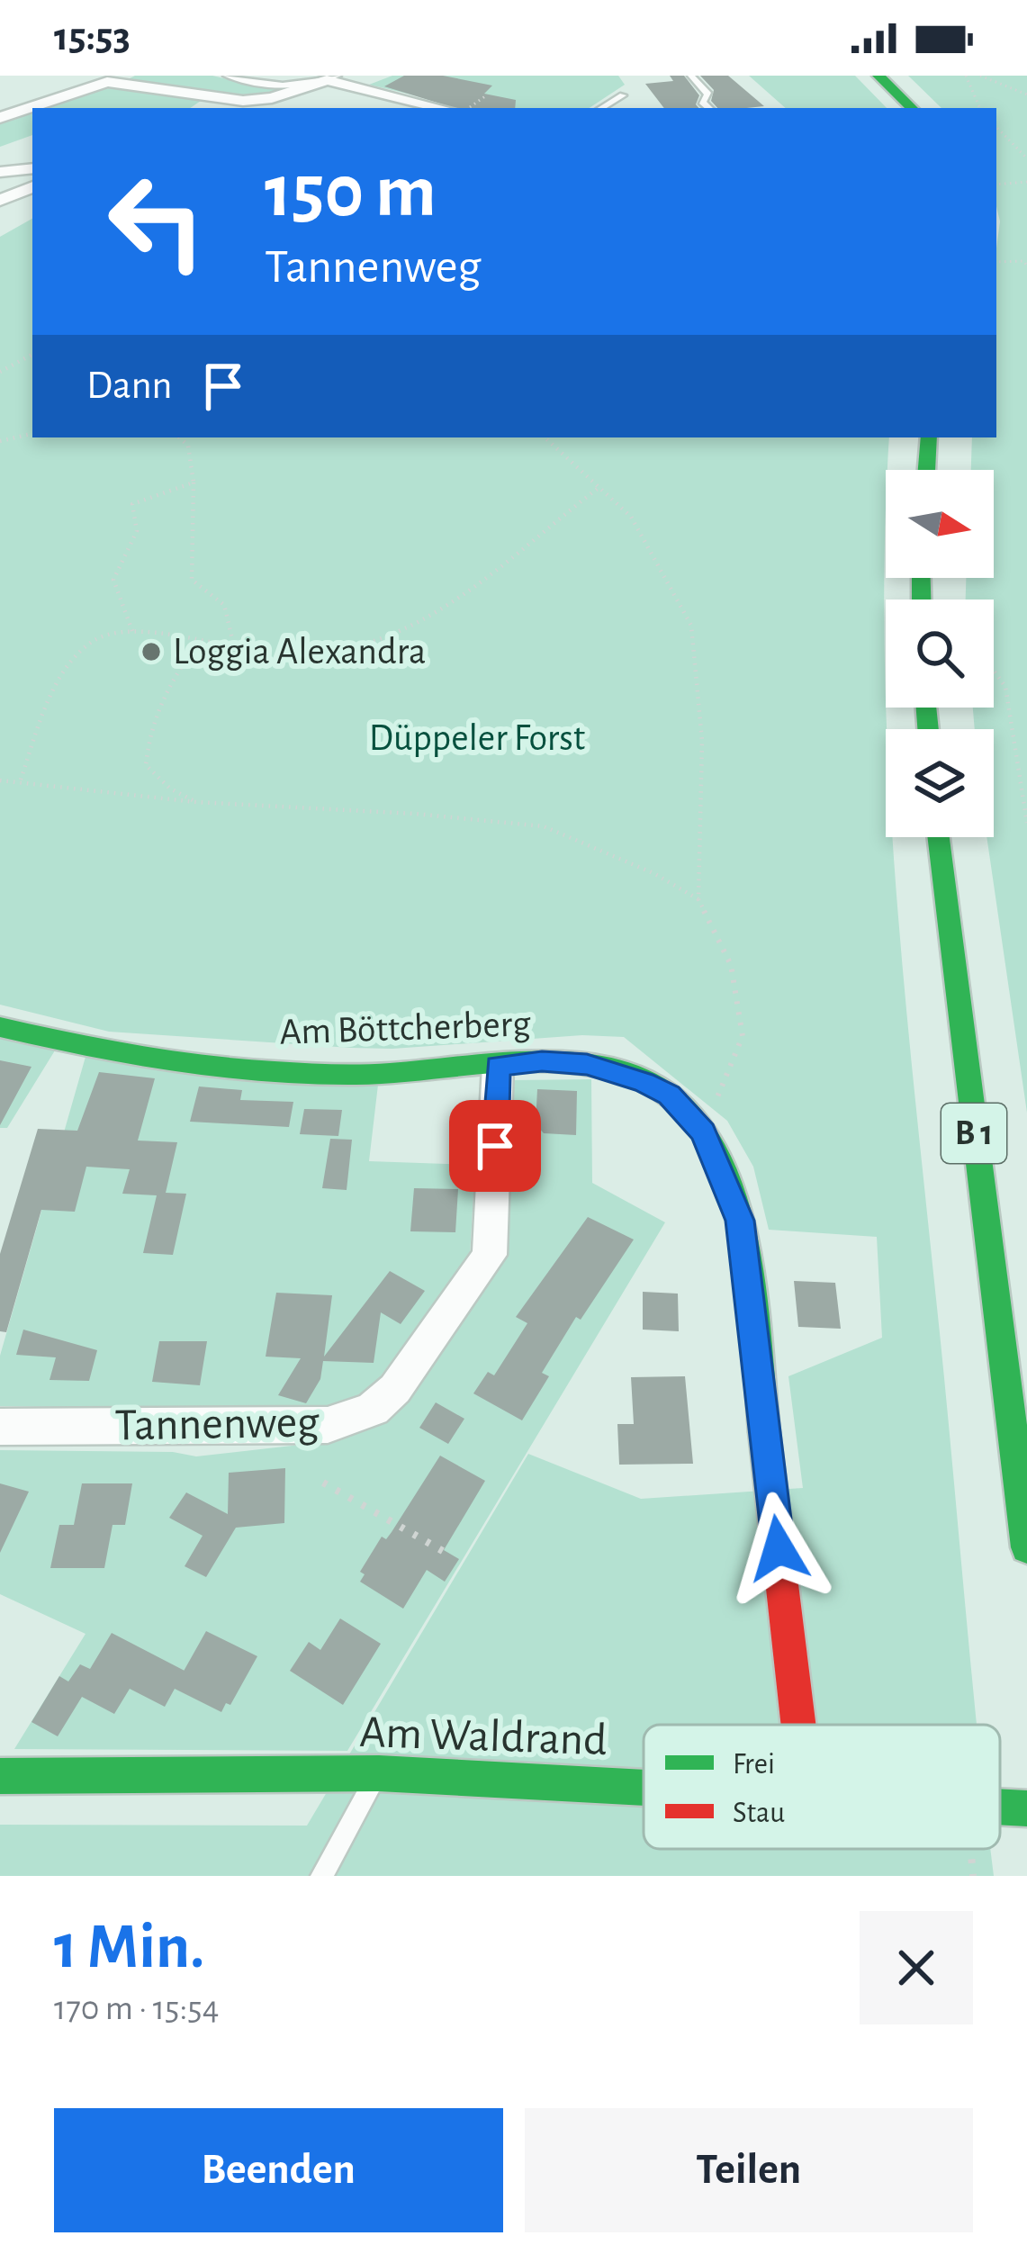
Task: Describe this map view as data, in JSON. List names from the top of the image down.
{
  "streets": {
    "street": [
      "Am Böttcherberg",
      "B 1",
      "Tannenweg",
      "Am Waldrand"
    ]
  },
  "crossings": [
    ["Am Böttcherberg", "Tannenweg"]
  ],
  "parks": ["Düppeler Forst"],
  "places": ["Loggia Alexandra"],
  "legend": ["Frei", "Stau"],
  "north": "right",
  "page": {
    "status": "15:53",
    "turn": ["150 m", "Tannenweg"],
    "then": "Dann",
    "heading": ["1 Min.", "170 m · 15:54"],
    "buttons": ["Beenden", "Teilen"]
  }
}
